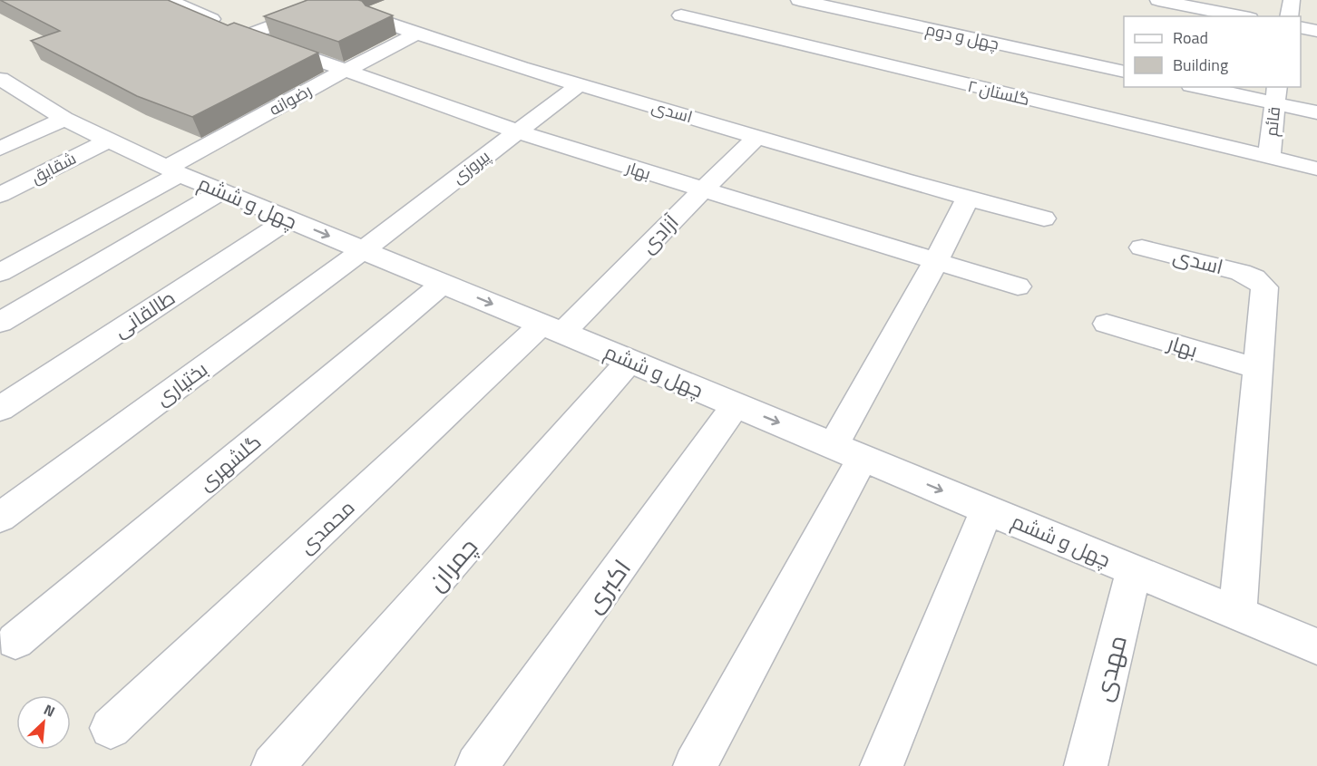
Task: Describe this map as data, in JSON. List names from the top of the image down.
{
  "streets": {
    "street": [
      "چهل و دوم",
      "گلستان ۲",
      "رضوانه",
      "اسدی",
      "قائم",
      "پیروزی",
      "شقایق",
      "بهار",
      "چهل و ششم",
      "آزادی",
      "طالقانی",
      "بختیاری",
      "گلشهری",
      "محمدی",
      "چمران",
      "اکبری",
      "مهدی"
    ]
  },
  "crossings": [
    ["گلستان ۲", "قائم"],
    ["رضوانه", "اسدی"],
    ["رضوانه", "بهار"],
    ["رضوانه", "چهل و ششم"],
    ["اسدی", "پیروزی"],
    ["اسدی", "بهار"],
    ["اسدی", "آزادی"],
    ["پیروزی", "بهار"],
    ["پیروزی", "چهل و ششم"],
    ["پیروزی", "بختیاری"],
    ["شقایق", "چهل و ششم"],
    ["بهار", "آزادی"],
    ["چهل و ششم", "آزادی"],
    ["چهل و ششم", "طالقانی"],
    ["چهل و ششم", "بختیاری"],
    ["چهل و ششم", "گلشهری"],
    ["چهل و ششم", "محمدی"],
    ["چهل و ششم", "چمران"],
    ["چهل و ششم", "اکبری"],
    ["چهل و ششم", "مهدی"],
    ["آزادی", "محمدی"]
  ],
  "legend": ["Road", "Building"],
  "north": "top right"
}
